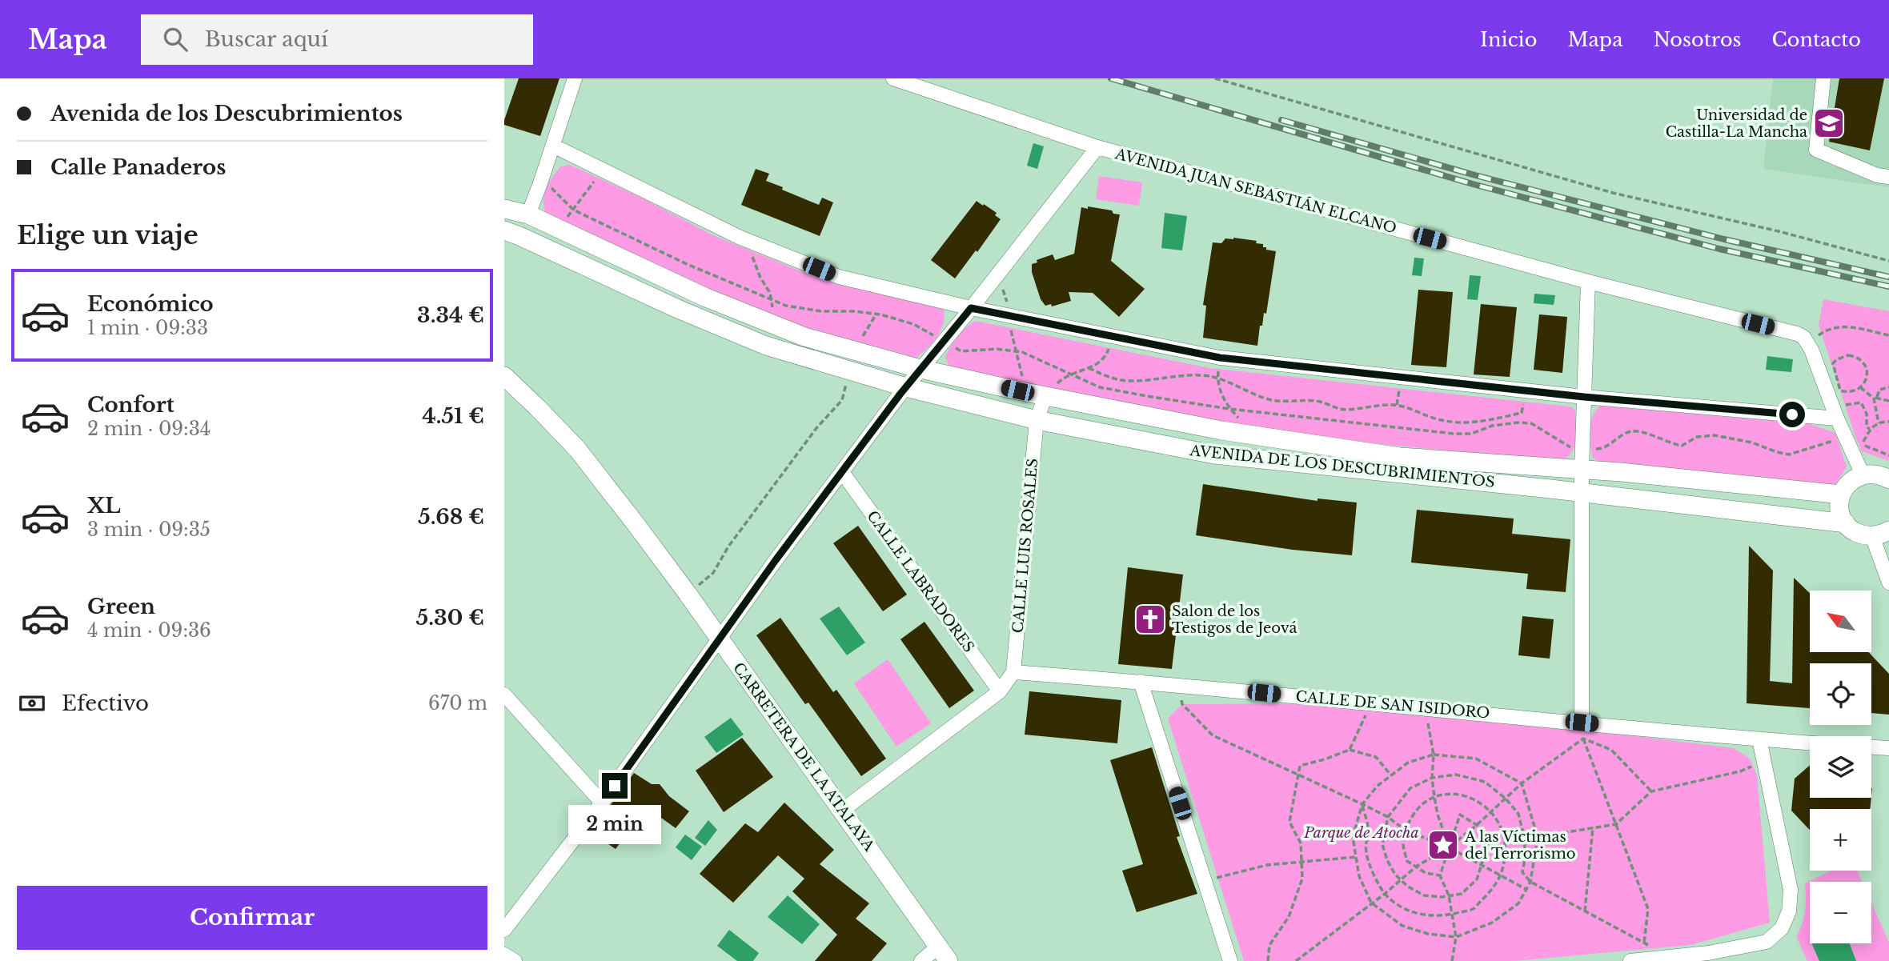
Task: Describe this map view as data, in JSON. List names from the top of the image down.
{
  "streets": {
    "street": [
      "AVENIDA JUAN SEBASTIÁN ELCANO",
      "AVENIDA DE LOS DESCUBRIMIENTOS",
      "CALLE LUIS ROSALES",
      "CALLE LABRADORES",
      "CALLE DE SAN ISIDORO",
      "CARRETERA DE LA ATALAYA"
    ]
  },
  "crossings": [
    ["AVENIDA DE LOS DESCUBRIMIENTOS", "CALLE LUIS ROSALES"],
    ["CALLE LUIS ROSALES", "CALLE DE SAN ISIDORO"]
  ],
  "parks": ["Parque de Atocha"],
  "places": {
    "school or university": ["Universidad de Castilla-La Mancha"],
    "church": ["Salon de los Testigos de Jeová"],
    "place": ["A las Víctimas del Terrorismo"]
  },
  "north": "top left",
  "page": {
    "header": "Mapa",
    "search": "Buscar aquí",
    "nav": [
      "Inicio",
      "Mapa",
      "Nosotros",
      "Contacto"
    ],
    "banner": ["Avenida de los Descubrimientos", "Calle Panaderos"],
    "heading": "Elige un viaje",
    "list": [
      {
        "name": "Económico",
        "note": "1 min · 09:33",
        "value": "3.34 €"
      },
      {
        "name": "Confort",
        "note": "2 min · 09:34",
        "value": "4.51 €"
      },
      {
        "name": "XL",
        "note": "3 min · 09:35",
        "value": "5.68 €"
      },
      {
        "name": "Green",
        "note": "4 min · 09:36",
        "value": "5.30 €"
      }
    ],
    "map_buttons": ["+", "−"],
    "pay": ["Efectivo", "670 m"],
    "bubble": "2 min",
    "buttons": "Confirmar"
  }
}
